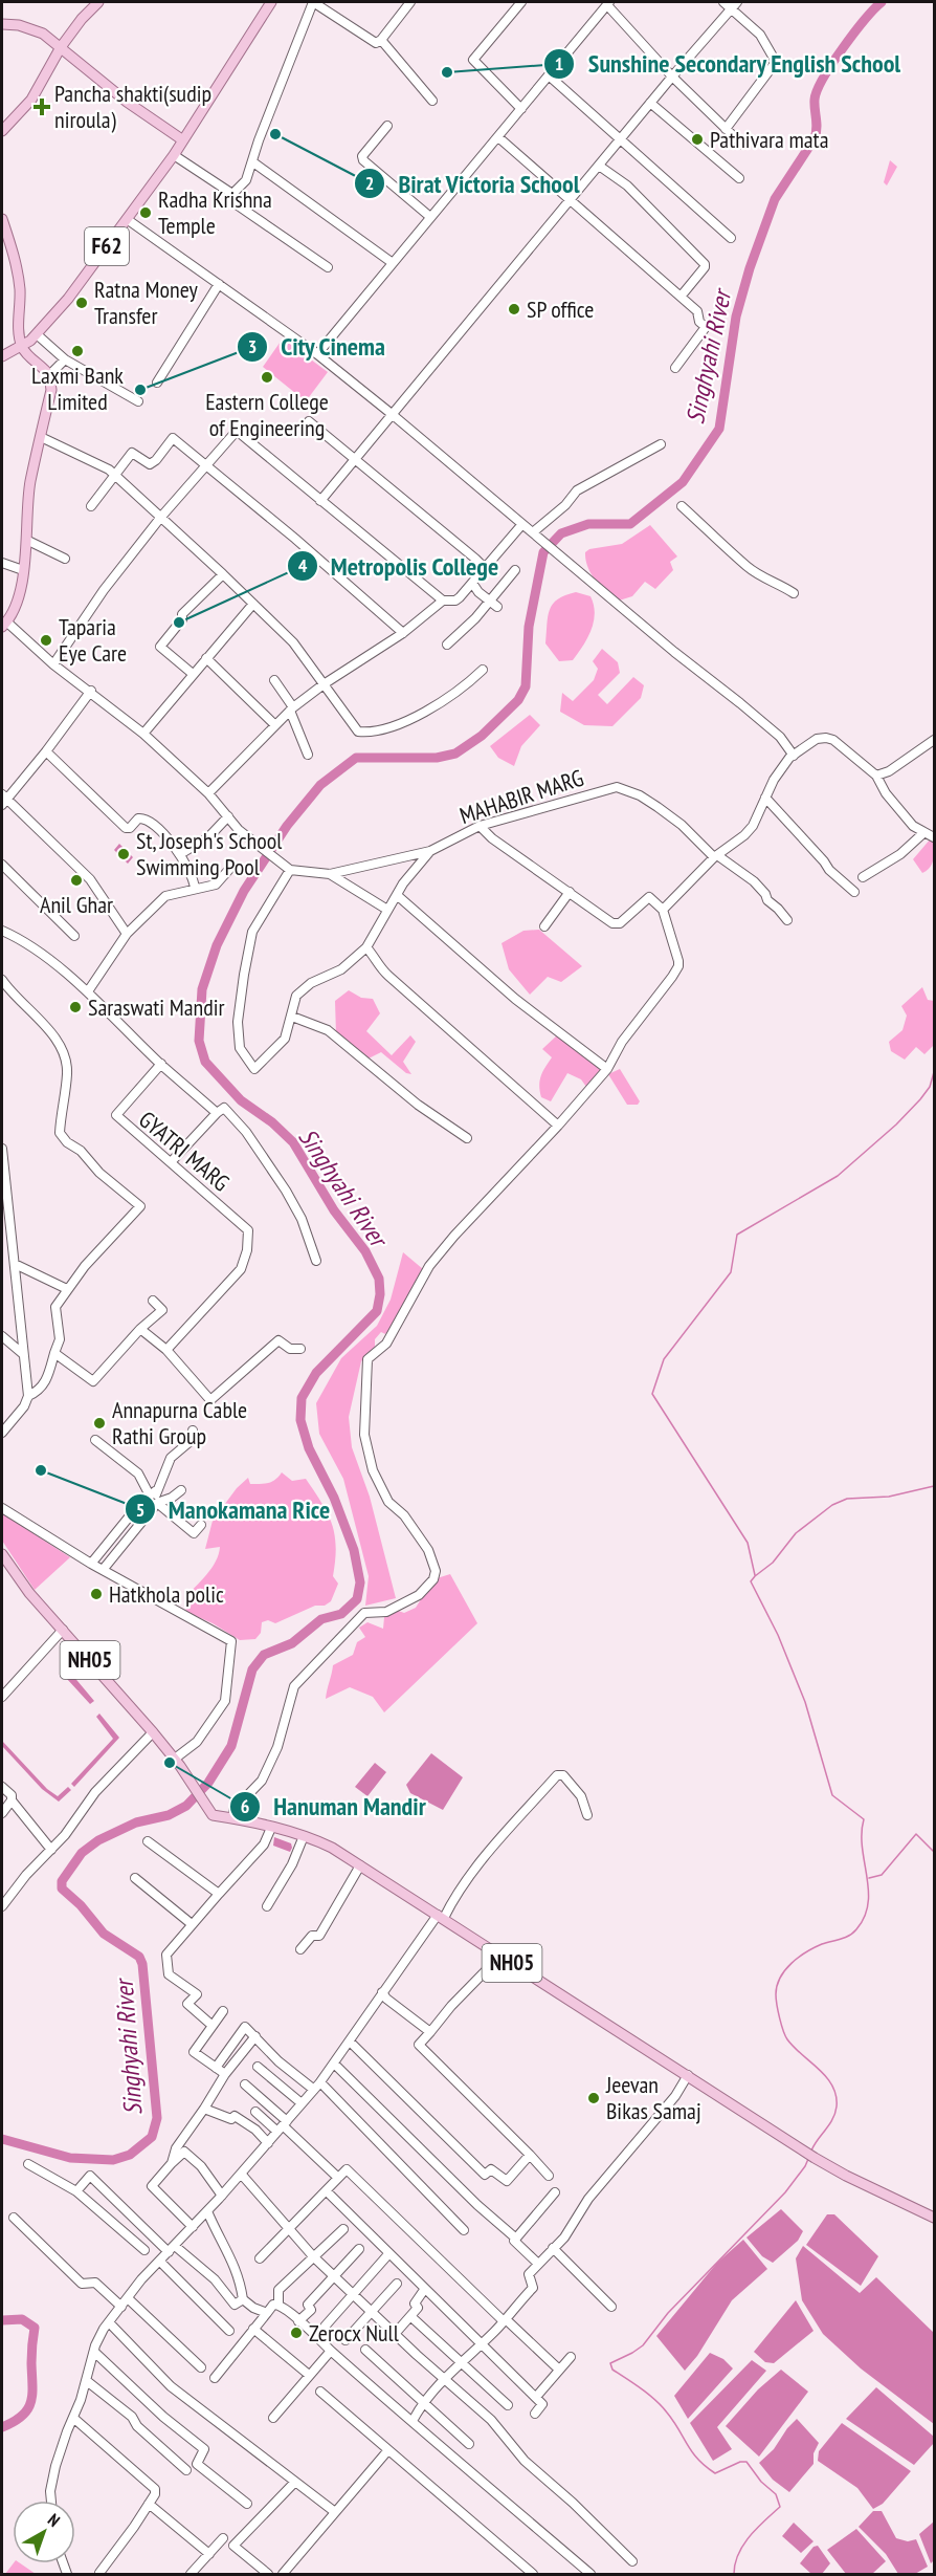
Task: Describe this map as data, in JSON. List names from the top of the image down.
{
  "streets": {
    "main road": ["F62", "NH05"],
    "street": ["MAHABIR MARG", "GYATRI MARG"]
  },
  "water": ["Singhyahi River"],
  "places": {
    "other": [
      "Sunshine Secondary English School",
      "Birat Victoria School",
      "Pathivara mata",
      "Radha Krishna Temple",
      "Ratna Money Transfer",
      "SP office",
      "Laxmi Bank Limited",
      "Eastern College of Engineering",
      "City Cinema",
      "Metropolis College",
      "Taparia Eye Care",
      "St, Joseph's School Swimming Pool",
      "Anil Ghar",
      "Saraswati Mandir",
      "Annapurna Cable Rathi Group",
      "Manokamana Rice",
      "Hatkhola polic",
      "Hanuman Mandir",
      "Jeevan Bikas Samaj",
      "Zerocx Null"
    ],
    "health": ["Pancha shakti(sudip niroula)"]
  },
  "north": "top right"
}
